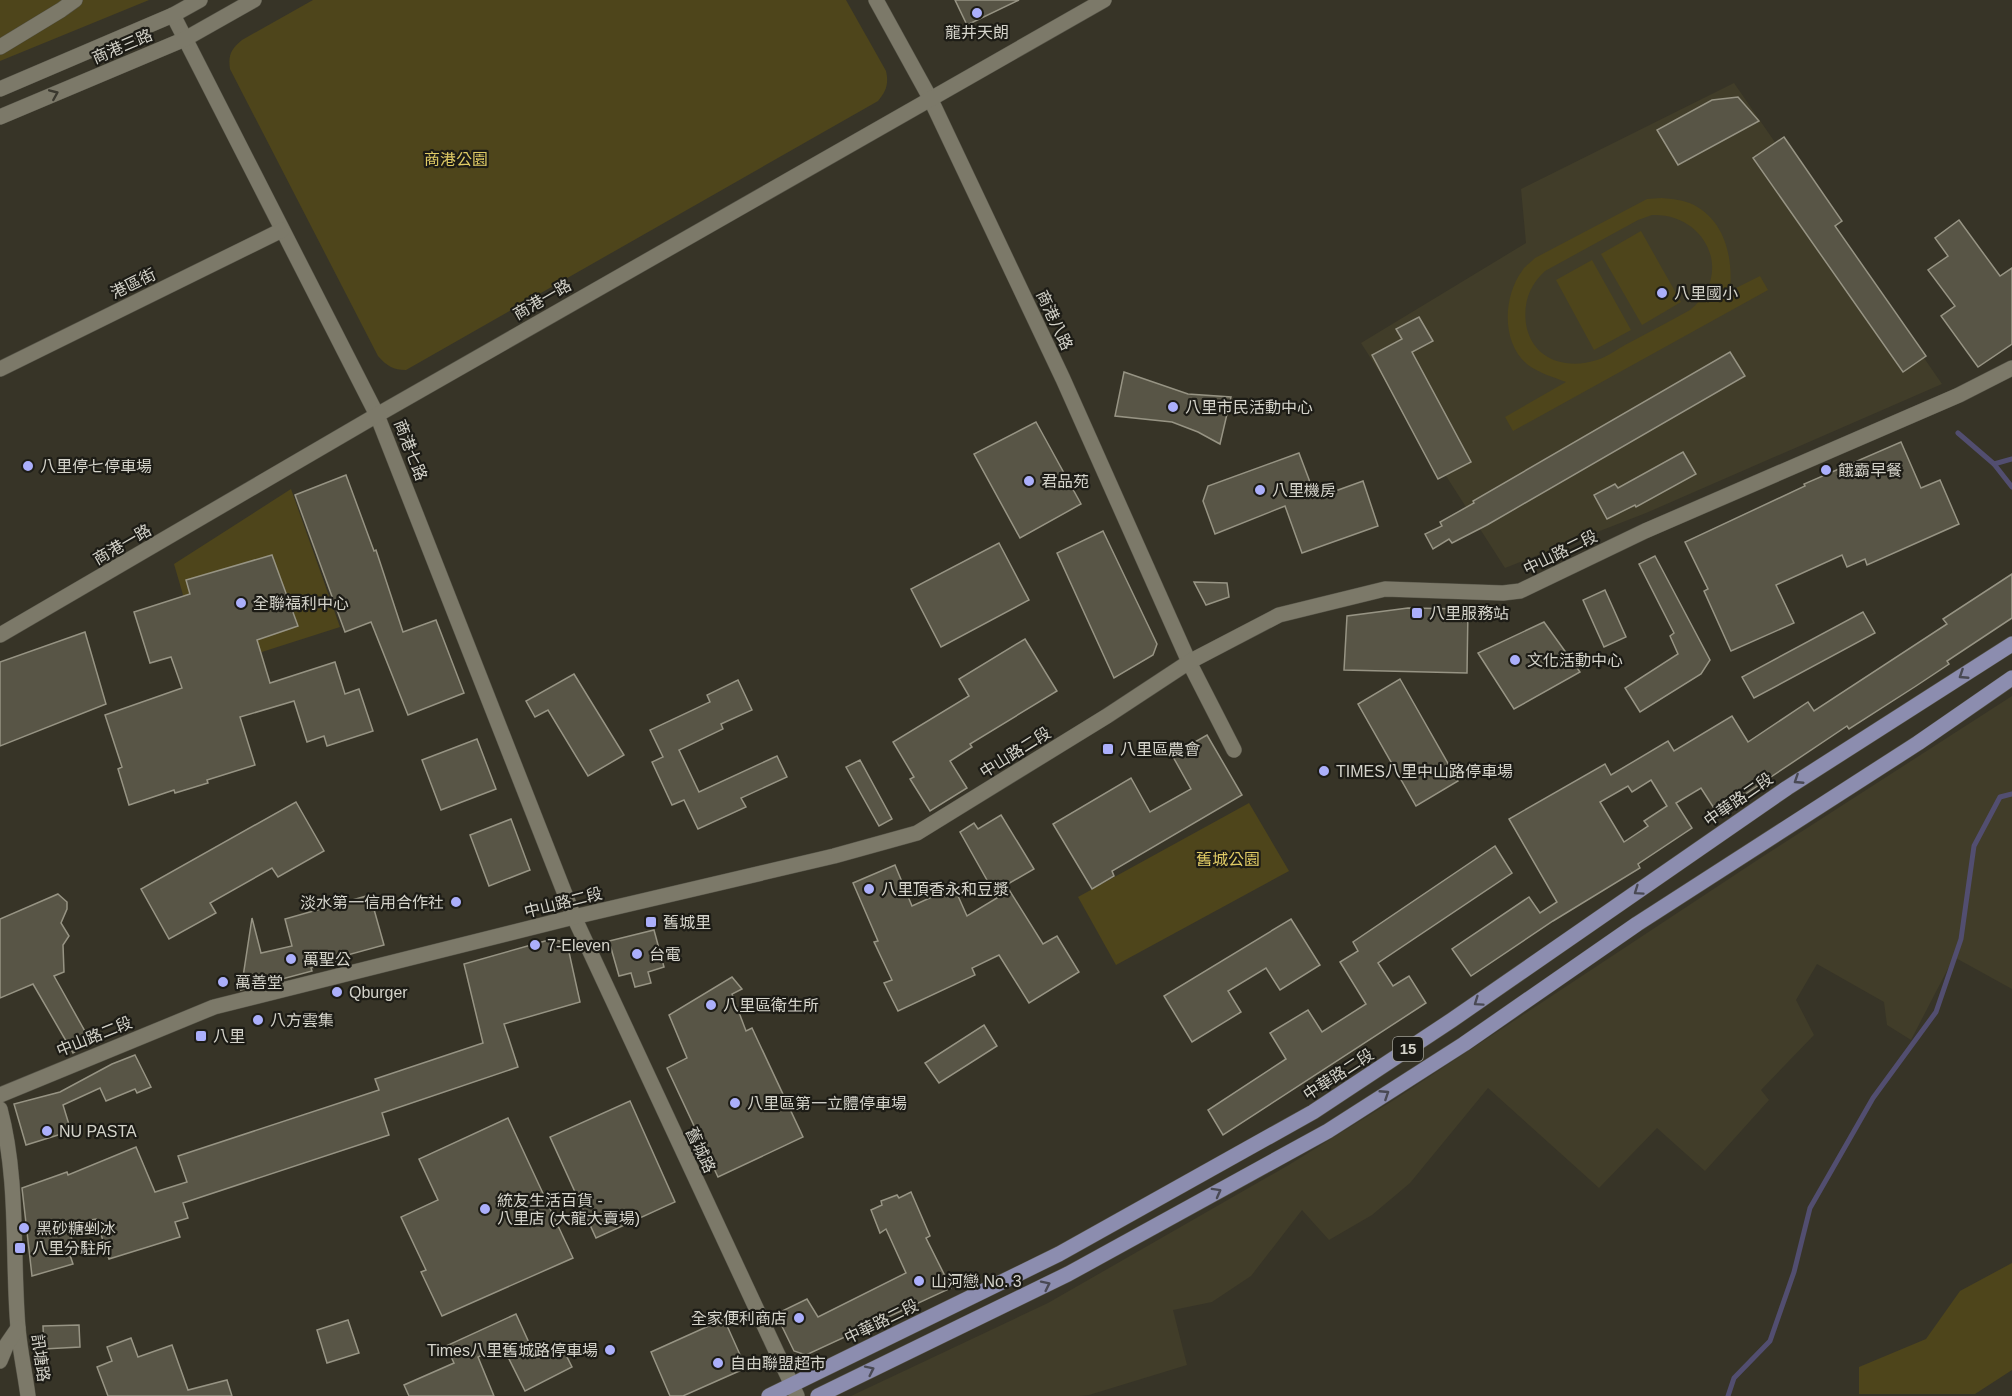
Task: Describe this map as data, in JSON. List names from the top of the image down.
{
  "streets": {
    "main road": ["中華路二段", "15"],
    "street": [
      "商港三路",
      "港區街",
      "商港一路",
      "商港八路",
      "商港七路",
      "中山路二段",
      "舊城路",
      "訊塘路"
    ]
  },
  "crossings": [
    ["商港三路", "商港七路"],
    ["港區街", "商港七路"],
    ["商港一路", "商港八路"],
    ["商港一路", "商港七路"],
    ["商港八路", "中山路二段"],
    ["商港七路", "中山路二段"],
    ["商港七路", "舊城路"],
    ["中山路二段", "舊城路"],
    ["中華路二段", "舊城路"]
  ],
  "parks": ["商港公園", "舊城公園"],
  "places": {
    "other": [
      "龍井天朗",
      "八里國小",
      "八里市民活動中心",
      "八里停七停車場",
      "餓霸早餐",
      "君品苑",
      "八里機房",
      "全聯福利中心",
      "文化活動中心",
      "TIMES八里中山路停車場",
      "八里頂香永和豆漿",
      "淡水第一信用合作社",
      "7-Eleven",
      "台電",
      "萬聖公",
      "萬善堂",
      "Qburger",
      "八里區衛生所",
      "八方雲集",
      "八里區第一立體停車場",
      "NU PASTA",
      "統友生活百貨 - 八里店 (大龍大賣場)",
      "黑砂糖剉冰",
      "山河戀 No. 3",
      "全家便利商店",
      "Times八里舊城路停車場",
      "自由聯盟超市"
    ],
    "transit": [
      "八里服務站",
      "八里區農會",
      "舊城里",
      "八里",
      "八里分駐所"
    ]
  }
}
